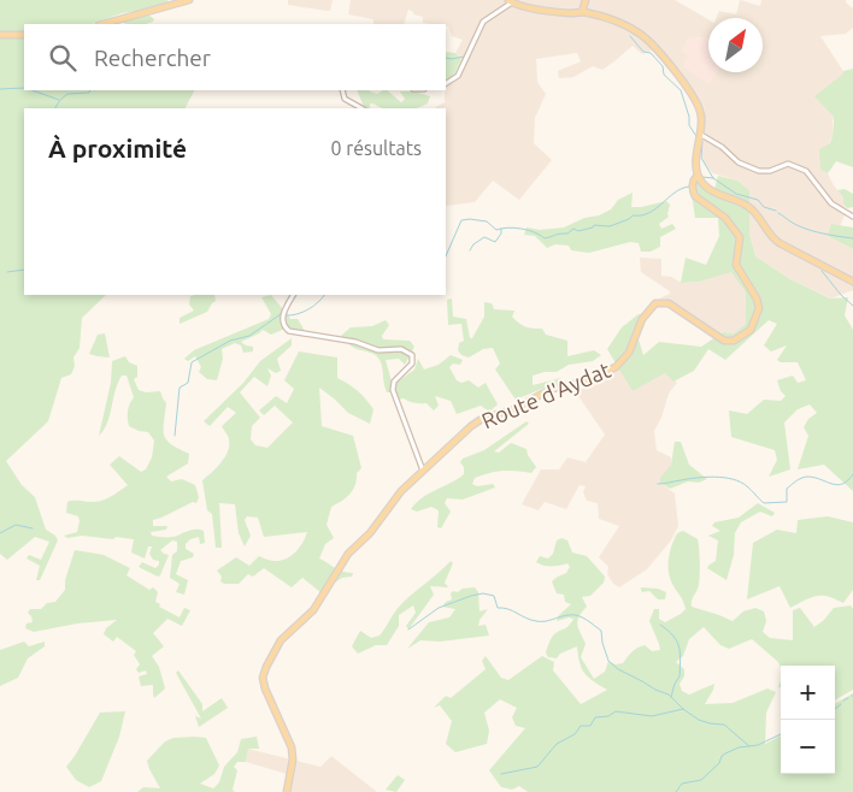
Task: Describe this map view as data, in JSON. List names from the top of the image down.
{
  "streets": {
    "main road": ["Route d'Aydat"]
  },
  "north": "top right",
  "page": {
    "search": "Rechercher",
    "heading": ["À proximité", "0 résultats"],
    "map_buttons": ["+", "−"]
  }
}
